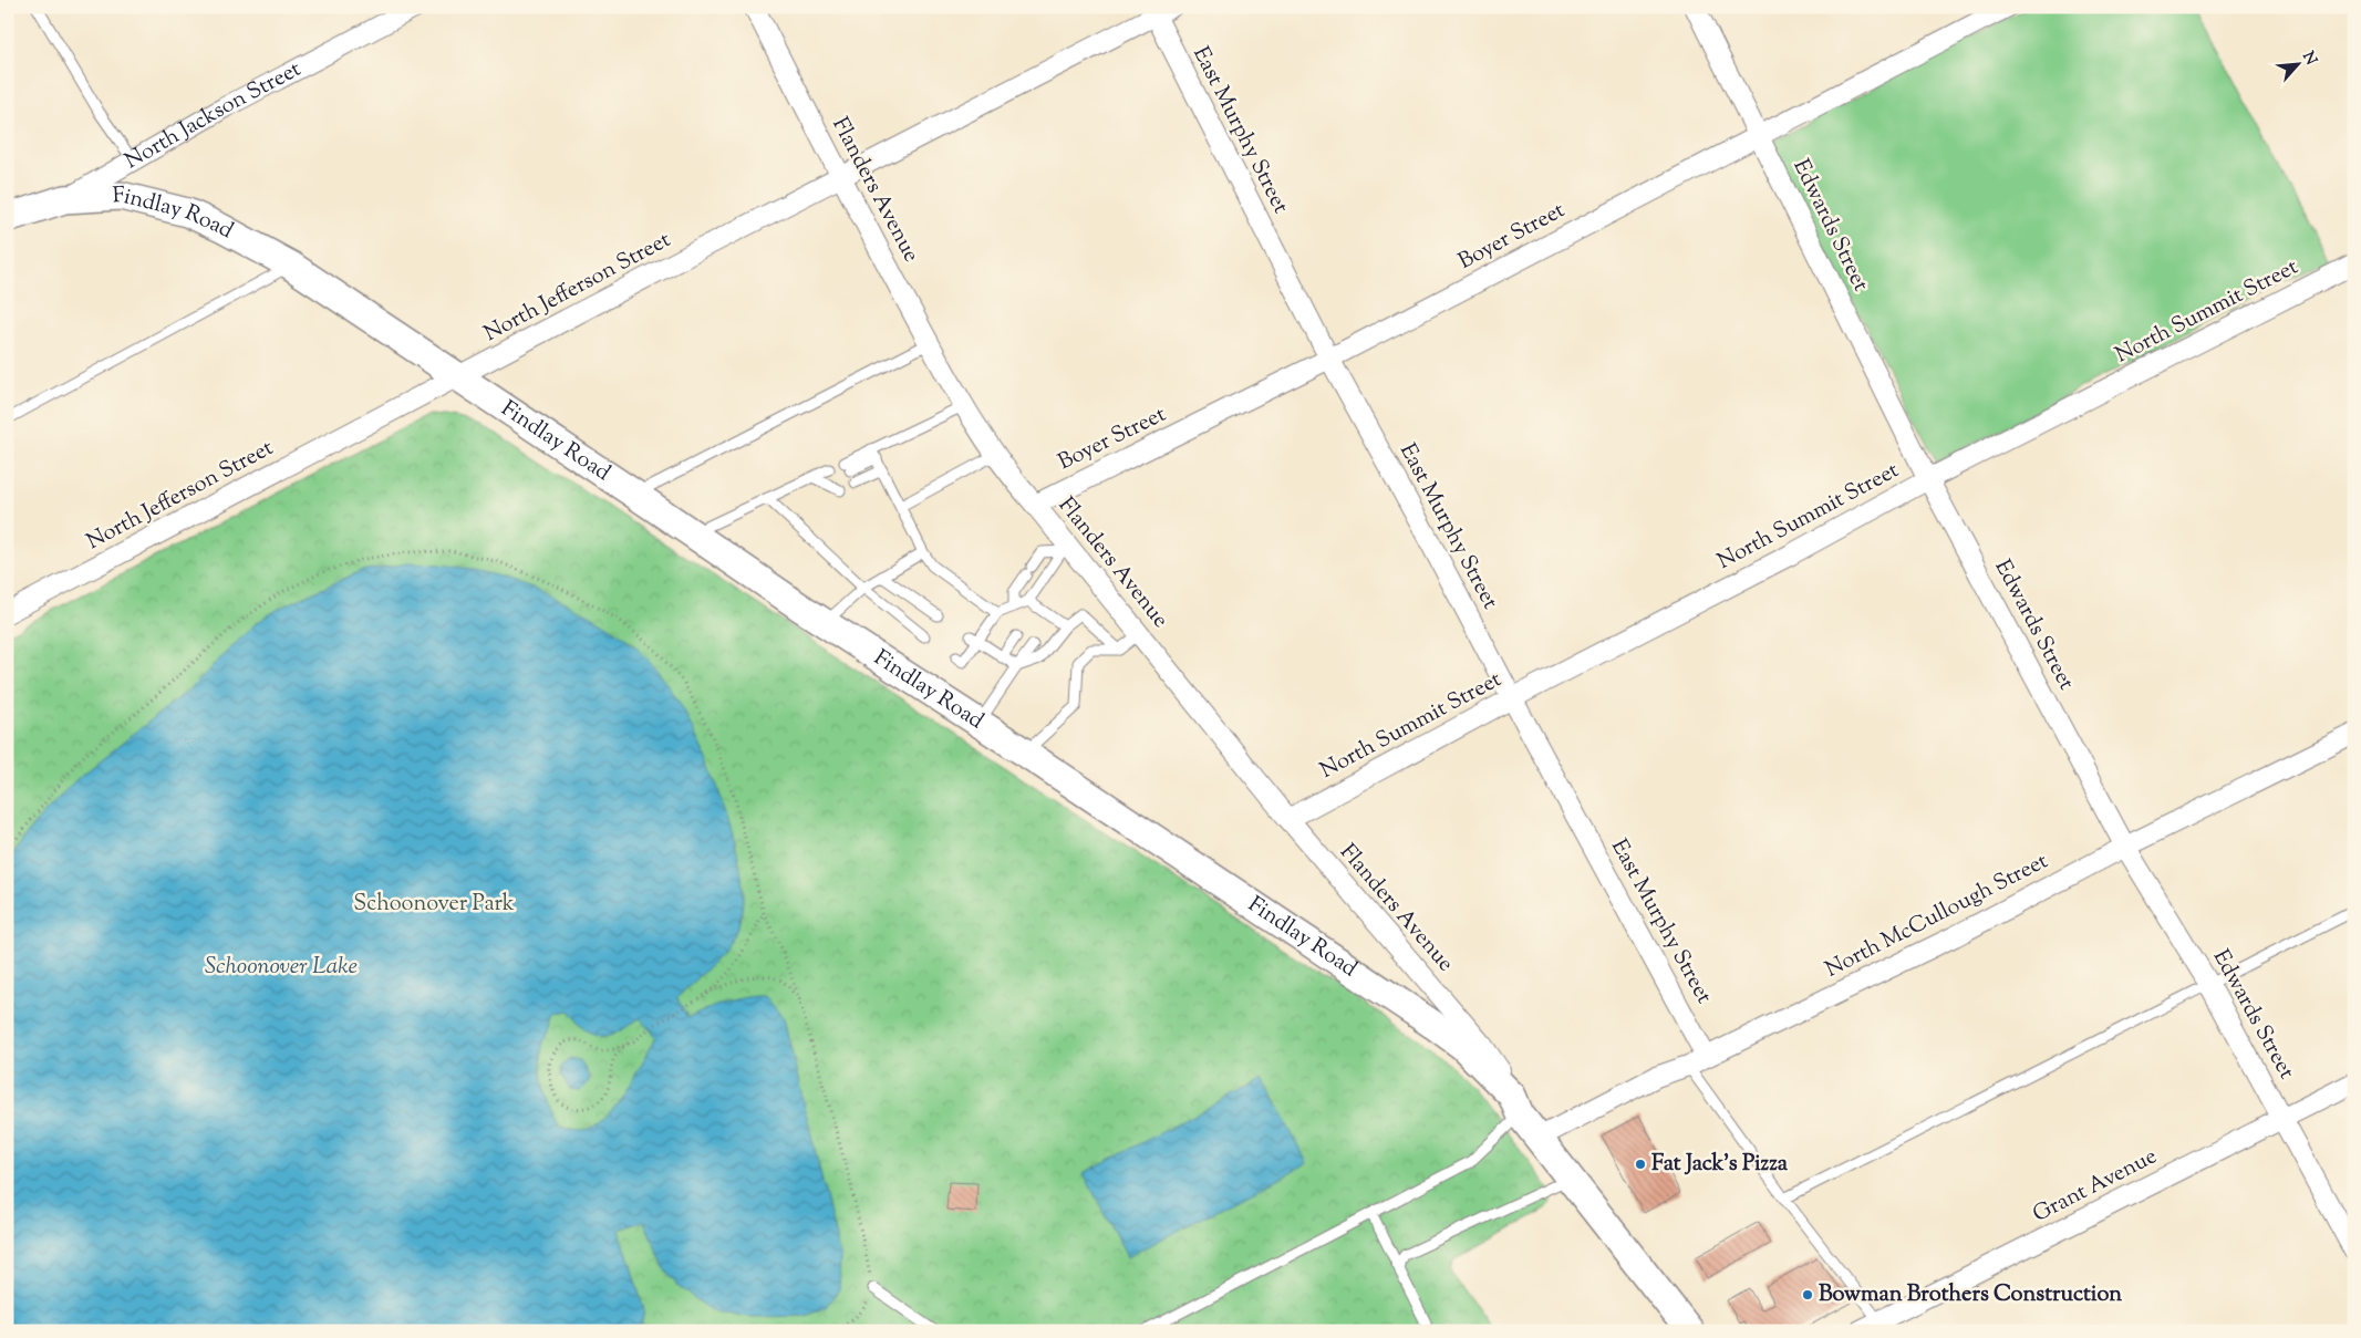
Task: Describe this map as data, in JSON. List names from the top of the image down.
{
  "streets": {
    "main road": ["North Jackson Street", "Findlay Road"],
    "street": [
      "East Murphy Street",
      "Flanders Avenue",
      "Edwards Street",
      "Boyer Street",
      "North Jefferson Street",
      "North Summit Street",
      "North McCullough Street",
      "Grant Avenue"
    ]
  },
  "crossings": [
    ["North Jackson Street", "Findlay Road"],
    ["East Murphy Street", "Boyer Street"],
    ["East Murphy Street", "North Jefferson Street"],
    ["East Murphy Street", "North Summit Street"],
    ["East Murphy Street", "North McCullough Street"],
    ["Flanders Avenue", "Findlay Road"],
    ["Flanders Avenue", "Boyer Street"],
    ["Flanders Avenue", "North Jefferson Street"],
    ["Flanders Avenue", "North Summit Street"],
    ["Findlay Road", "North Jefferson Street"],
    ["Findlay Road", "North McCullough Street"],
    ["Edwards Street", "Boyer Street"],
    ["Edwards Street", "North Summit Street"],
    ["Edwards Street", "North McCullough Street"],
    ["Edwards Street", "Grant Avenue"]
  ],
  "water": ["Schoonover Lake"],
  "parks": ["Schoonover Park"],
  "places": ["Fat Jack's Pizza", "Bowman Brothers Construction"],
  "north": "top right"
}
